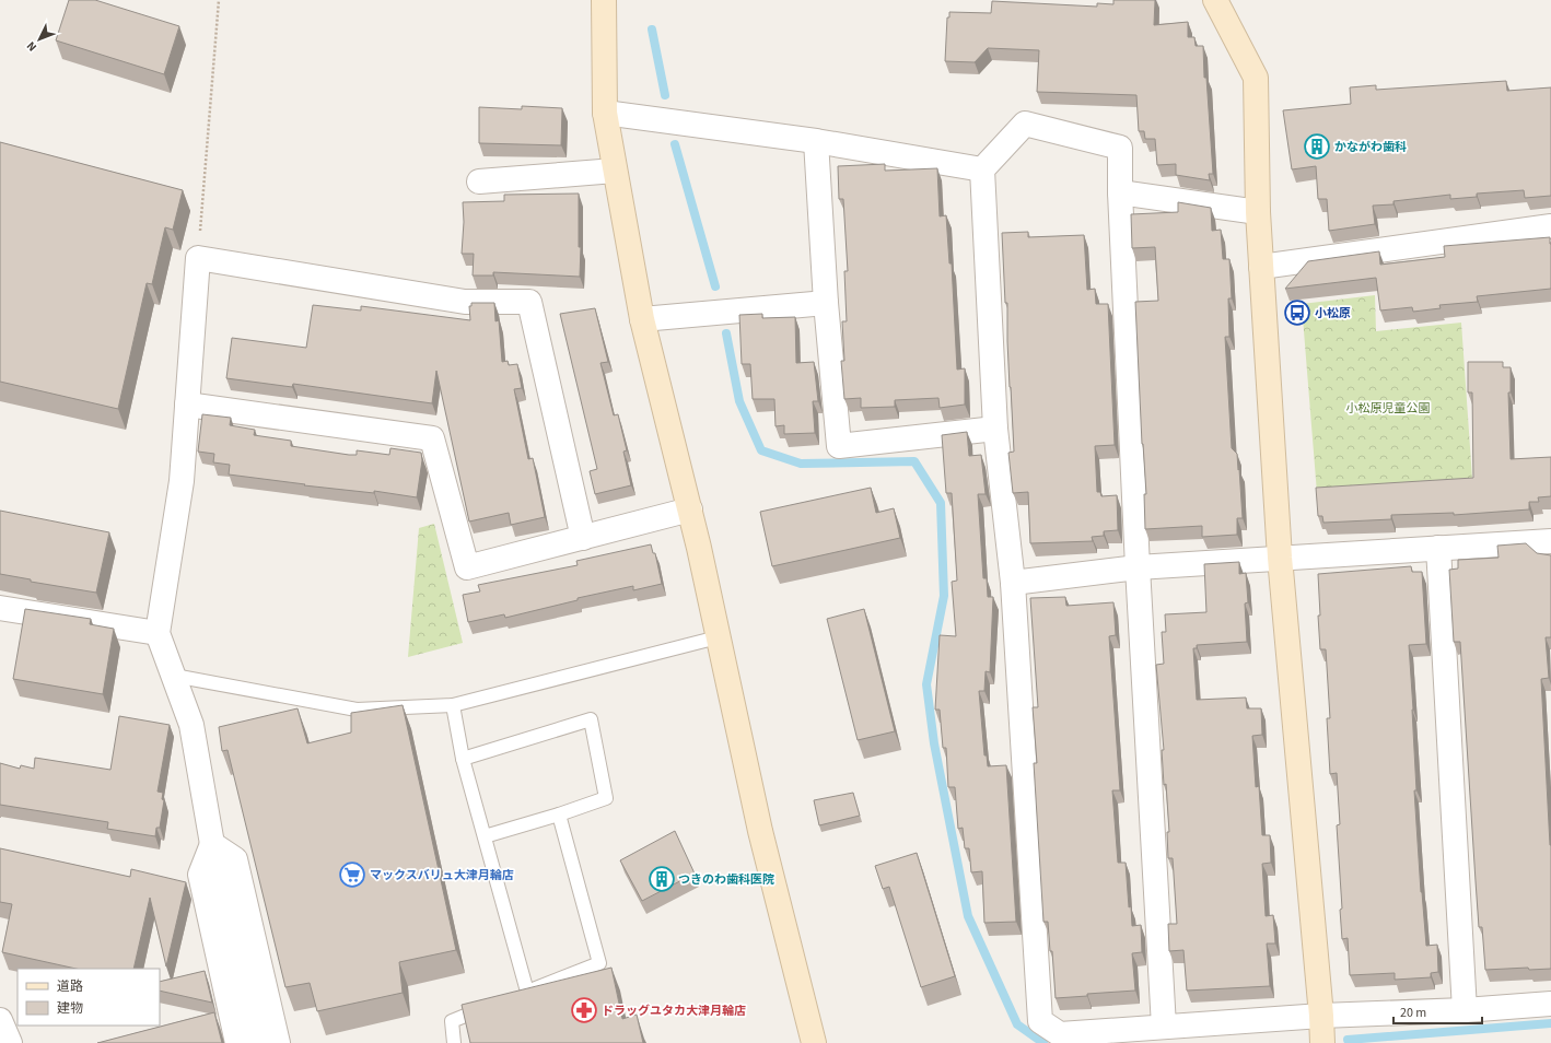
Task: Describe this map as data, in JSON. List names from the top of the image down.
{
  "parks": ["小松原児童公園"],
  "places": {
    "building": ["かながわ歯科", "つきのわ歯科医院"],
    "bus stop": ["小松原"],
    "supermarket": ["マックスバリュ大津月輪店"],
    "pharmacy": ["ドラッグユタカ大津月輪店"]
  },
  "legend": ["道路", "建物"],
  "scale_bar": "20 m",
  "north": "bottom left"
}
